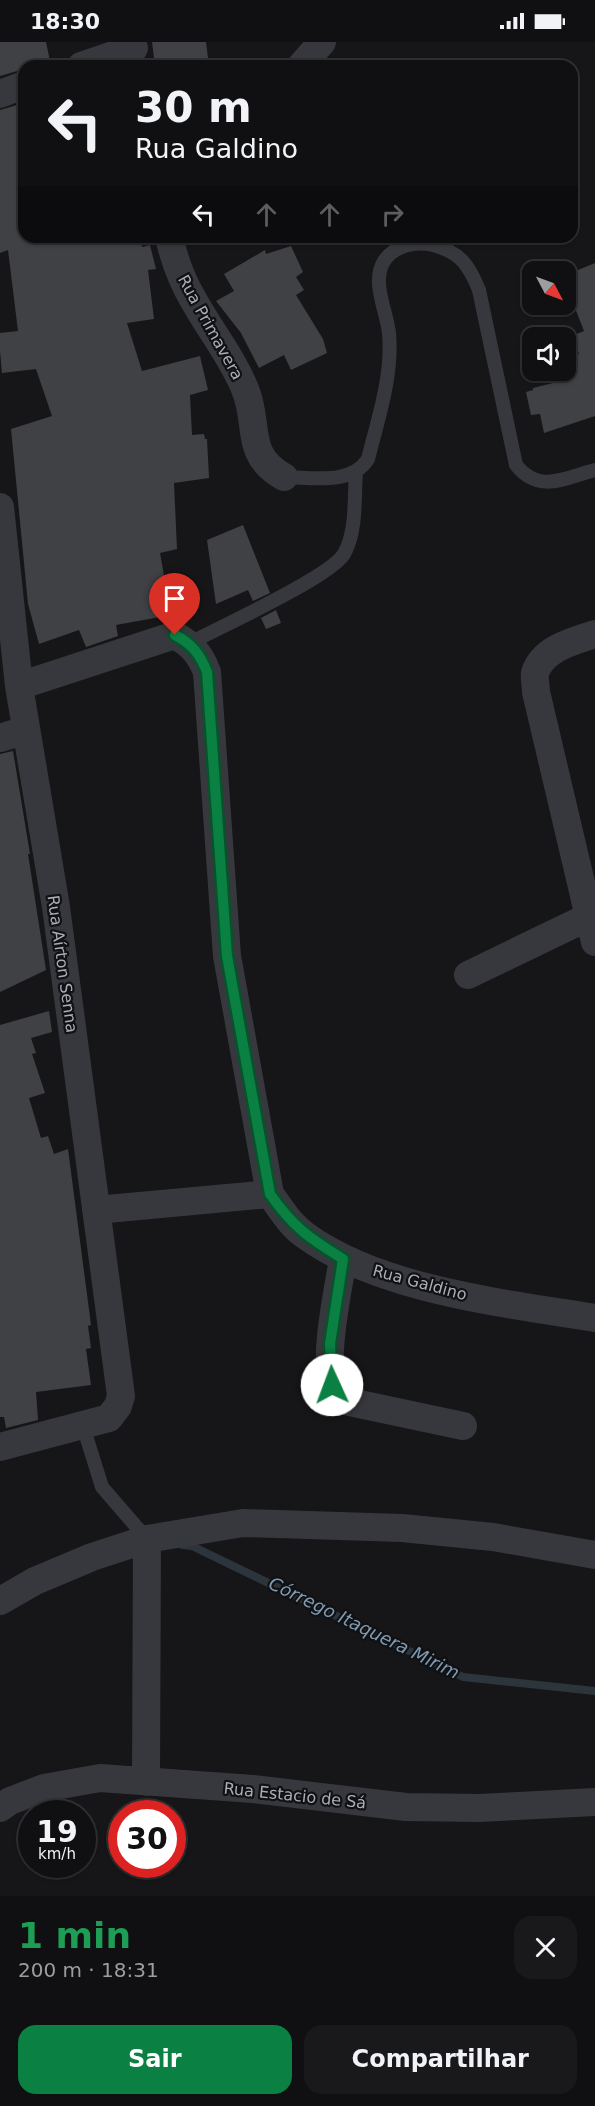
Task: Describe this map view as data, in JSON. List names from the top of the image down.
{
  "streets": {
    "street": [
      "Rua Primavera",
      "Rua Aírton Senna",
      "Rua Galdino",
      "Rua Estacio de Sá"
    ]
  },
  "water": ["Córrego Itaquera Mirim"],
  "north": "bottom right",
  "page": {
    "status": "18:30",
    "turn": ["30 m", "Rua Galdino"],
    "speed": "19 km/h",
    "limit": "30",
    "heading": ["1 min", "200 m · 18:31"],
    "buttons": ["Sair", "Compartilhar"]
  }
}
